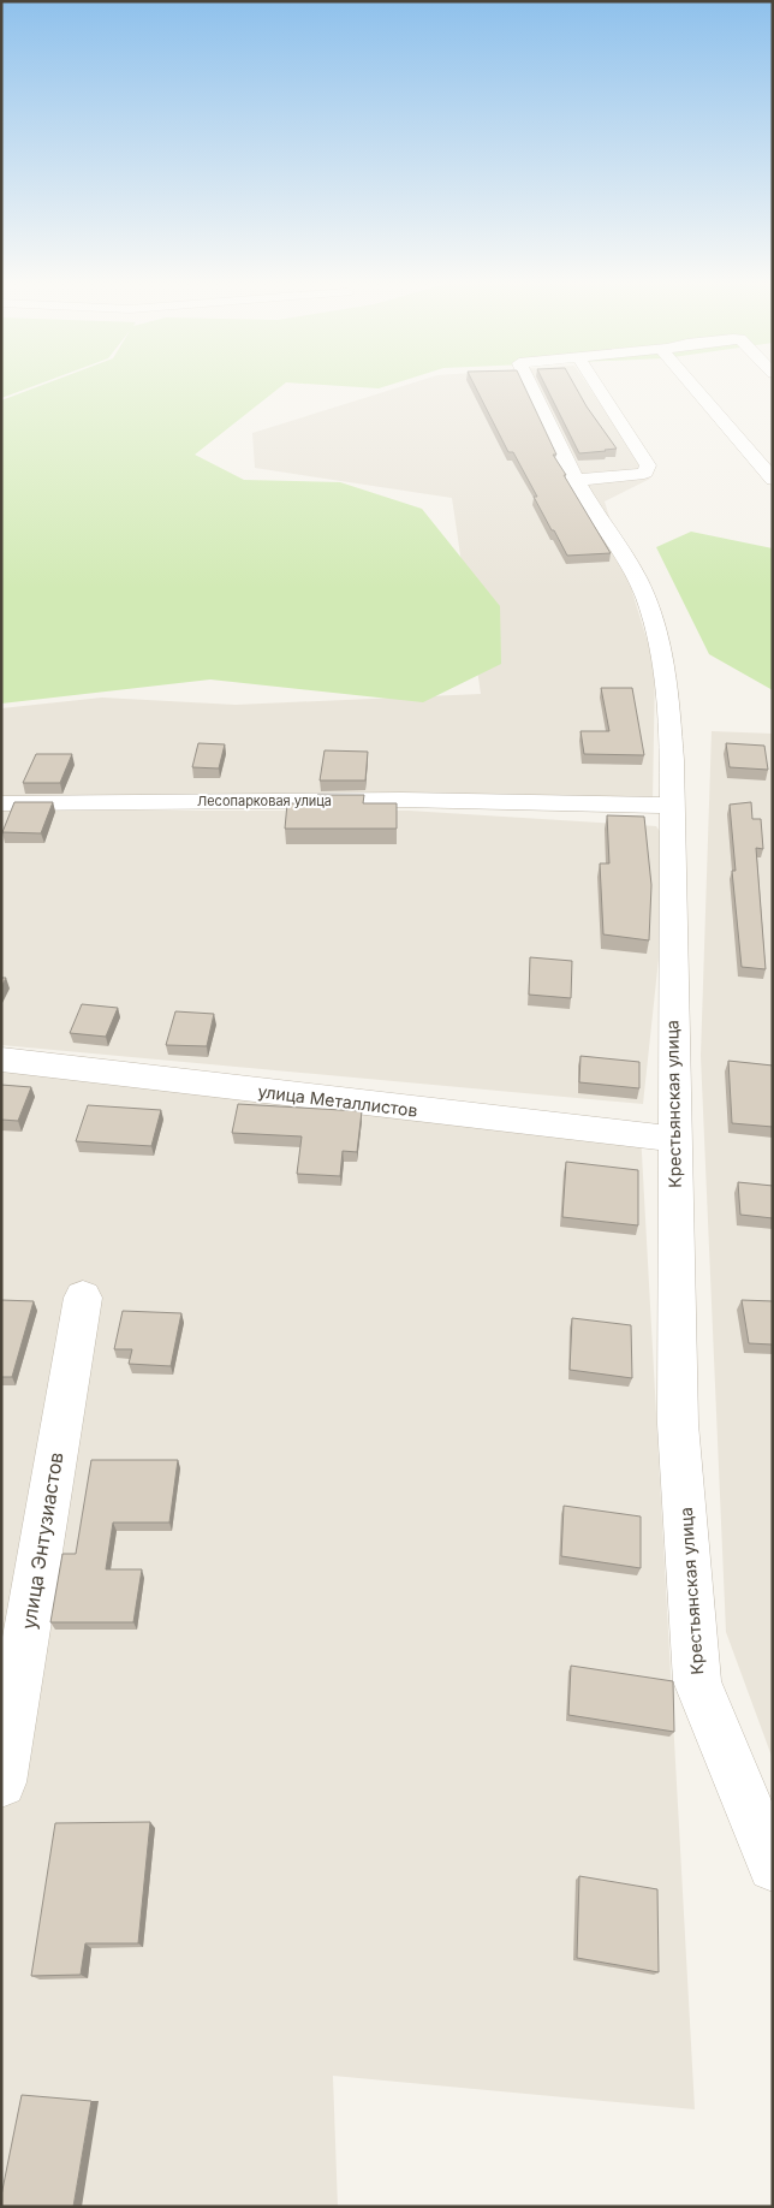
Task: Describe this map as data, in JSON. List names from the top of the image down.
{
  "streets": {
    "street": [
      "Лесопарковая улица",
      "улица Металлистов",
      "Крестьянская улица",
      "улица Энтузиастов"
    ]
  },
  "crossings": [
    ["Лесопарковая улица", "Крестьянская улица"],
    ["улица Металлистов", "Крестьянская улица"]
  ]
}
